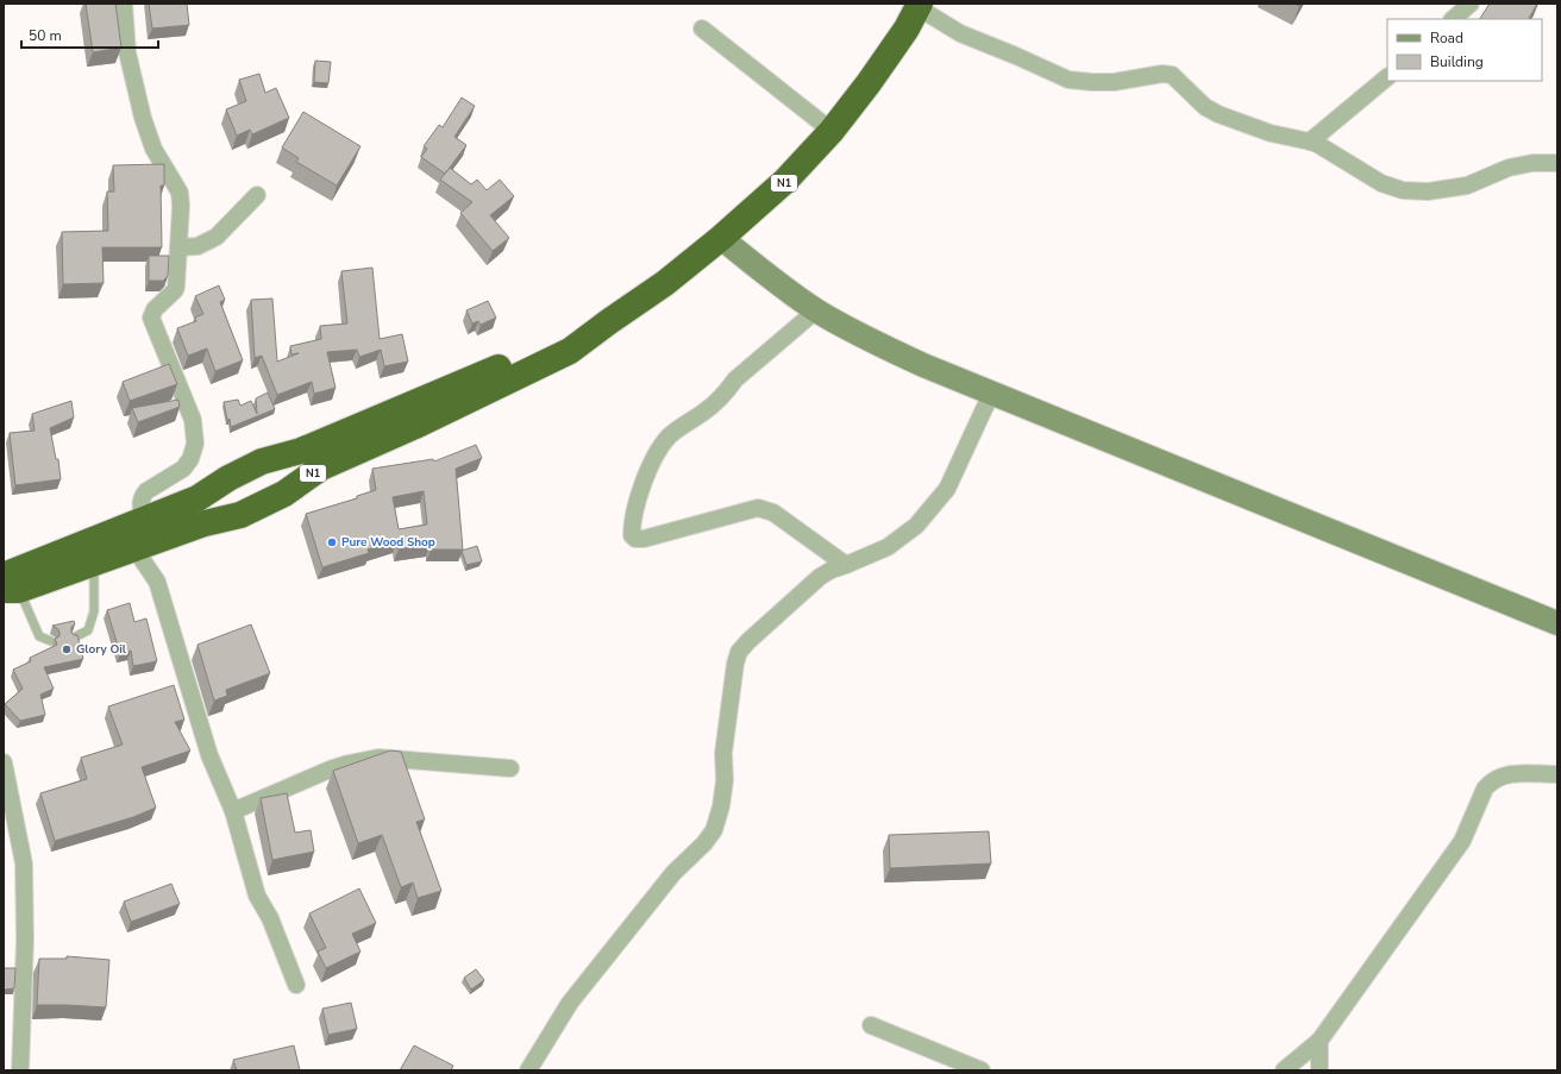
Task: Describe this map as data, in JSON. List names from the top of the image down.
{
  "streets": {
    "highway": ["N1"]
  },
  "places": ["Pure Wood Shop", "Glory Oil"],
  "legend": ["Road", "Building"],
  "scale_bar": "50 m"
}
